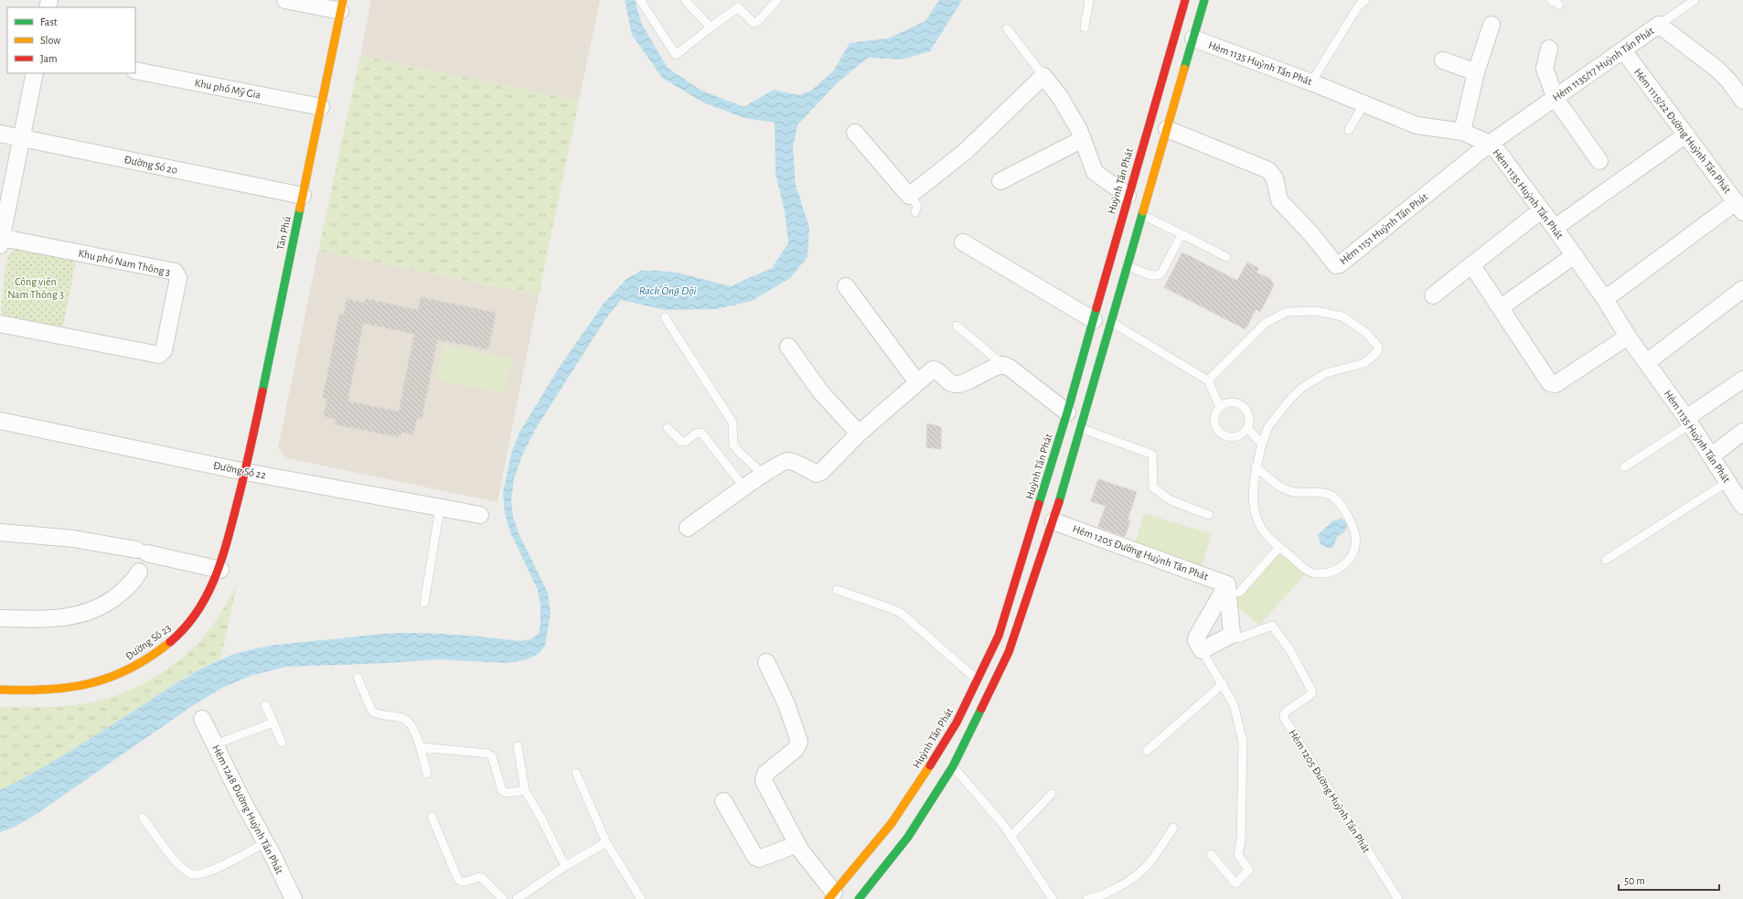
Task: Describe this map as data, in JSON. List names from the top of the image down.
{
  "streets": {
    "main road": ["Huỳnh Tấn Phát", "Tân Phú", "Đường Số 23"],
    "street": [
      "Hẻm 1135 Huỳnh Tấn Phát",
      "Hẻm 1135/17 Huỳnh Tấn Phát",
      "Khu phố Mỹ Gia",
      "Hẻm 1115/22 Đường Huỳnh Tấn Phát",
      "Đường Số 20",
      "Hẻm 1151 Huỳnh Tấn Phát",
      "Khu phố Nam Thông 3",
      "Đường Số 22",
      "Hẻm 1205 Đường Huỳnh Tấn Phát",
      "Hẻm 1248 Đường Huỳnh Tấn Phát"
    ]
  },
  "crossings": [
    ["Hẻm 1135 Huỳnh Tấn Phát", "Hẻm 1135/17 Huỳnh Tấn Phát"],
    ["Hẻm 1135 Huỳnh Tấn Phát", "Hẻm 1151 Huỳnh Tấn Phát"],
    ["Hẻm 1135/17 Huỳnh Tấn Phát", "Hẻm 1115/22 Đường Huỳnh Tấn Phát"],
    ["Hẻm 1135/17 Huỳnh Tấn Phát", "Hẻm 1151 Huỳnh Tấn Phát"],
    ["Khu phố Mỹ Gia", "Tân Phú"],
    ["Đường Số 20", "Tân Phú"],
    ["Tân Phú", "Đường Số 22"],
    ["Tân Phú", "Đường Số 23"],
    ["Đường Số 22", "Đường Số 23"]
  ],
  "water": ["Rạch Ông Đội"],
  "parks": ["Công viên Nam Thông 3"],
  "legend": ["Fast", "Slow", "Jam"],
  "scale_bar": "50 m"
}
